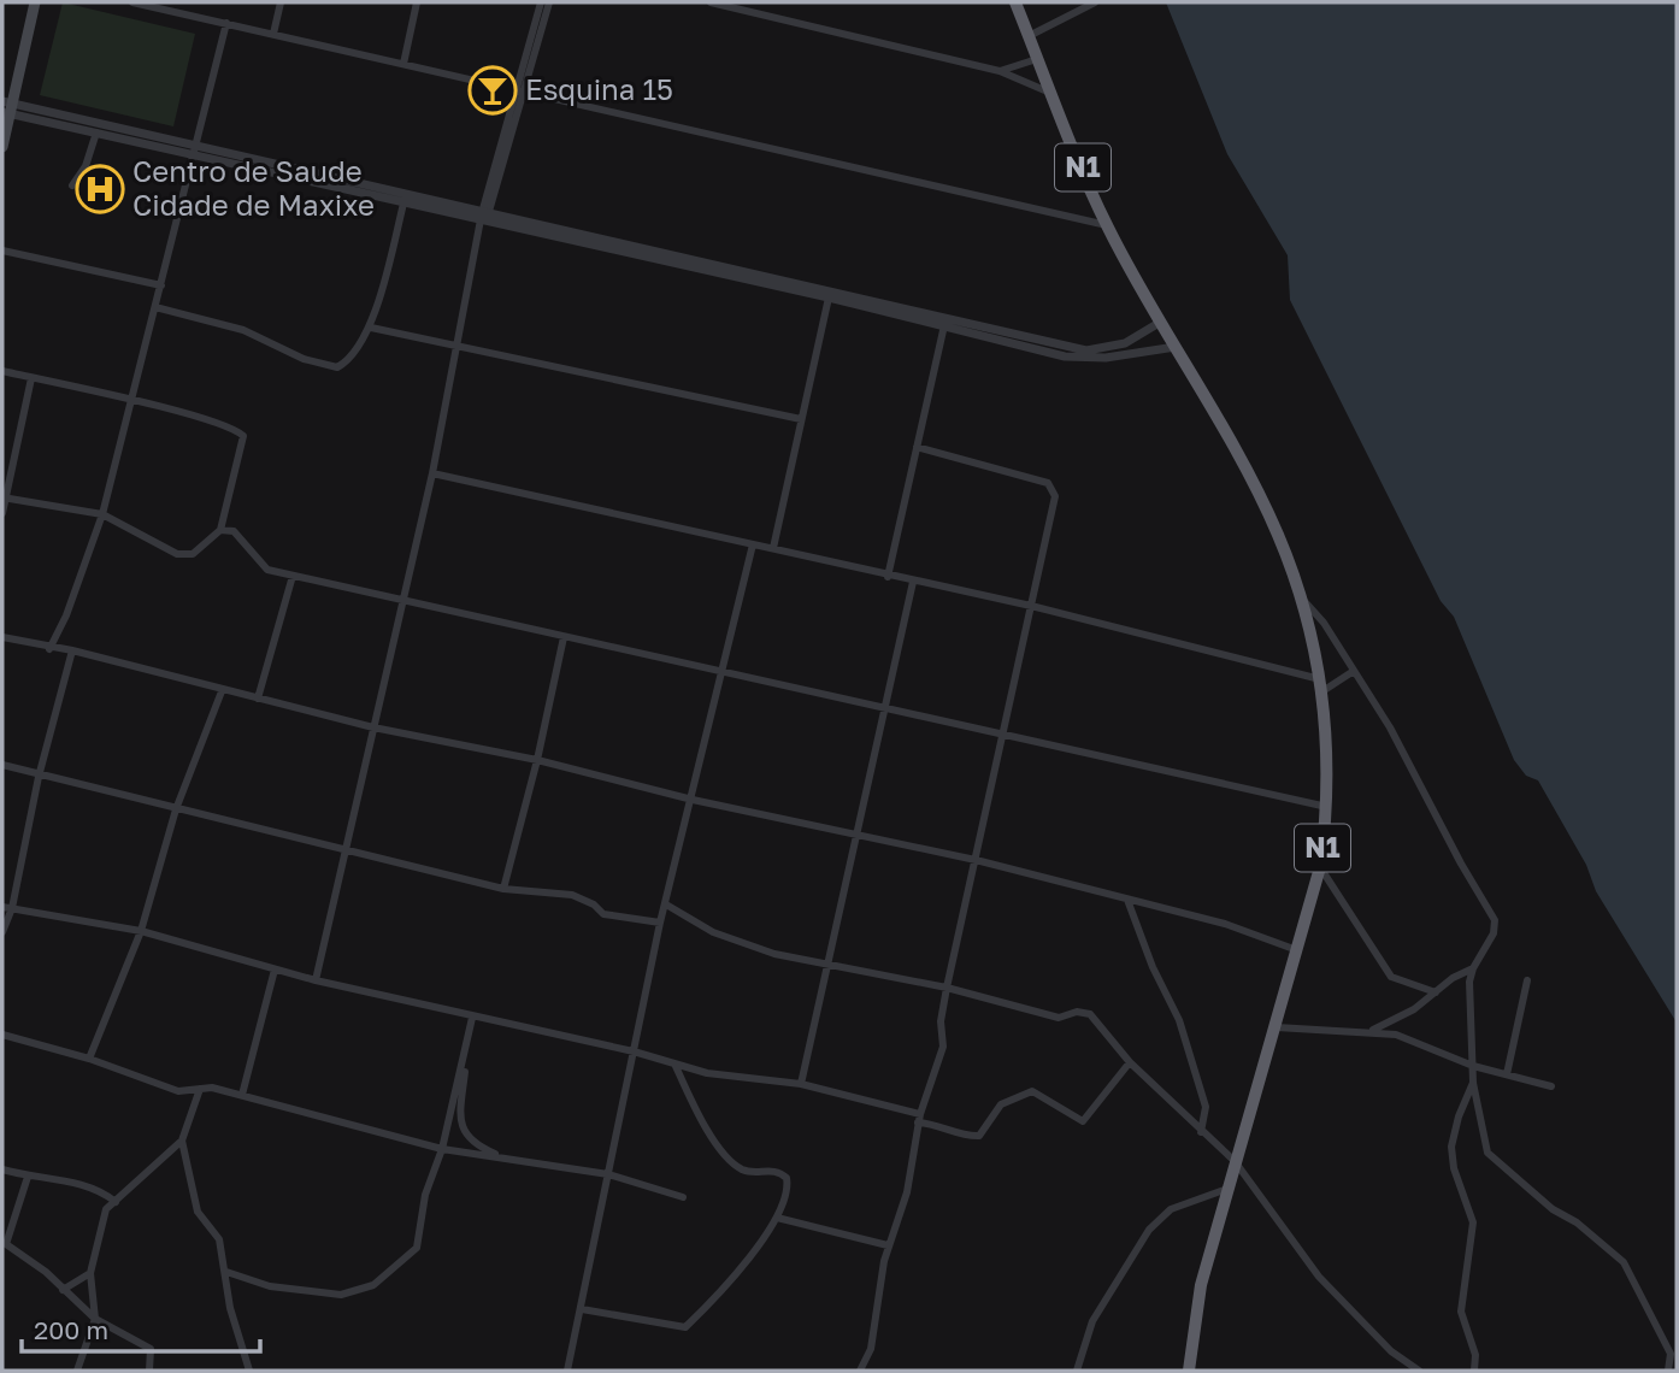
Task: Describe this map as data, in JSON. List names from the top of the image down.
{
  "streets": {
    "highway": ["N1"]
  },
  "places": {
    "bar": ["Esquina 15"],
    "hospital": ["Centro de Saude Cidade de Maxixe"]
  },
  "scale_bar": "200 m"
}
